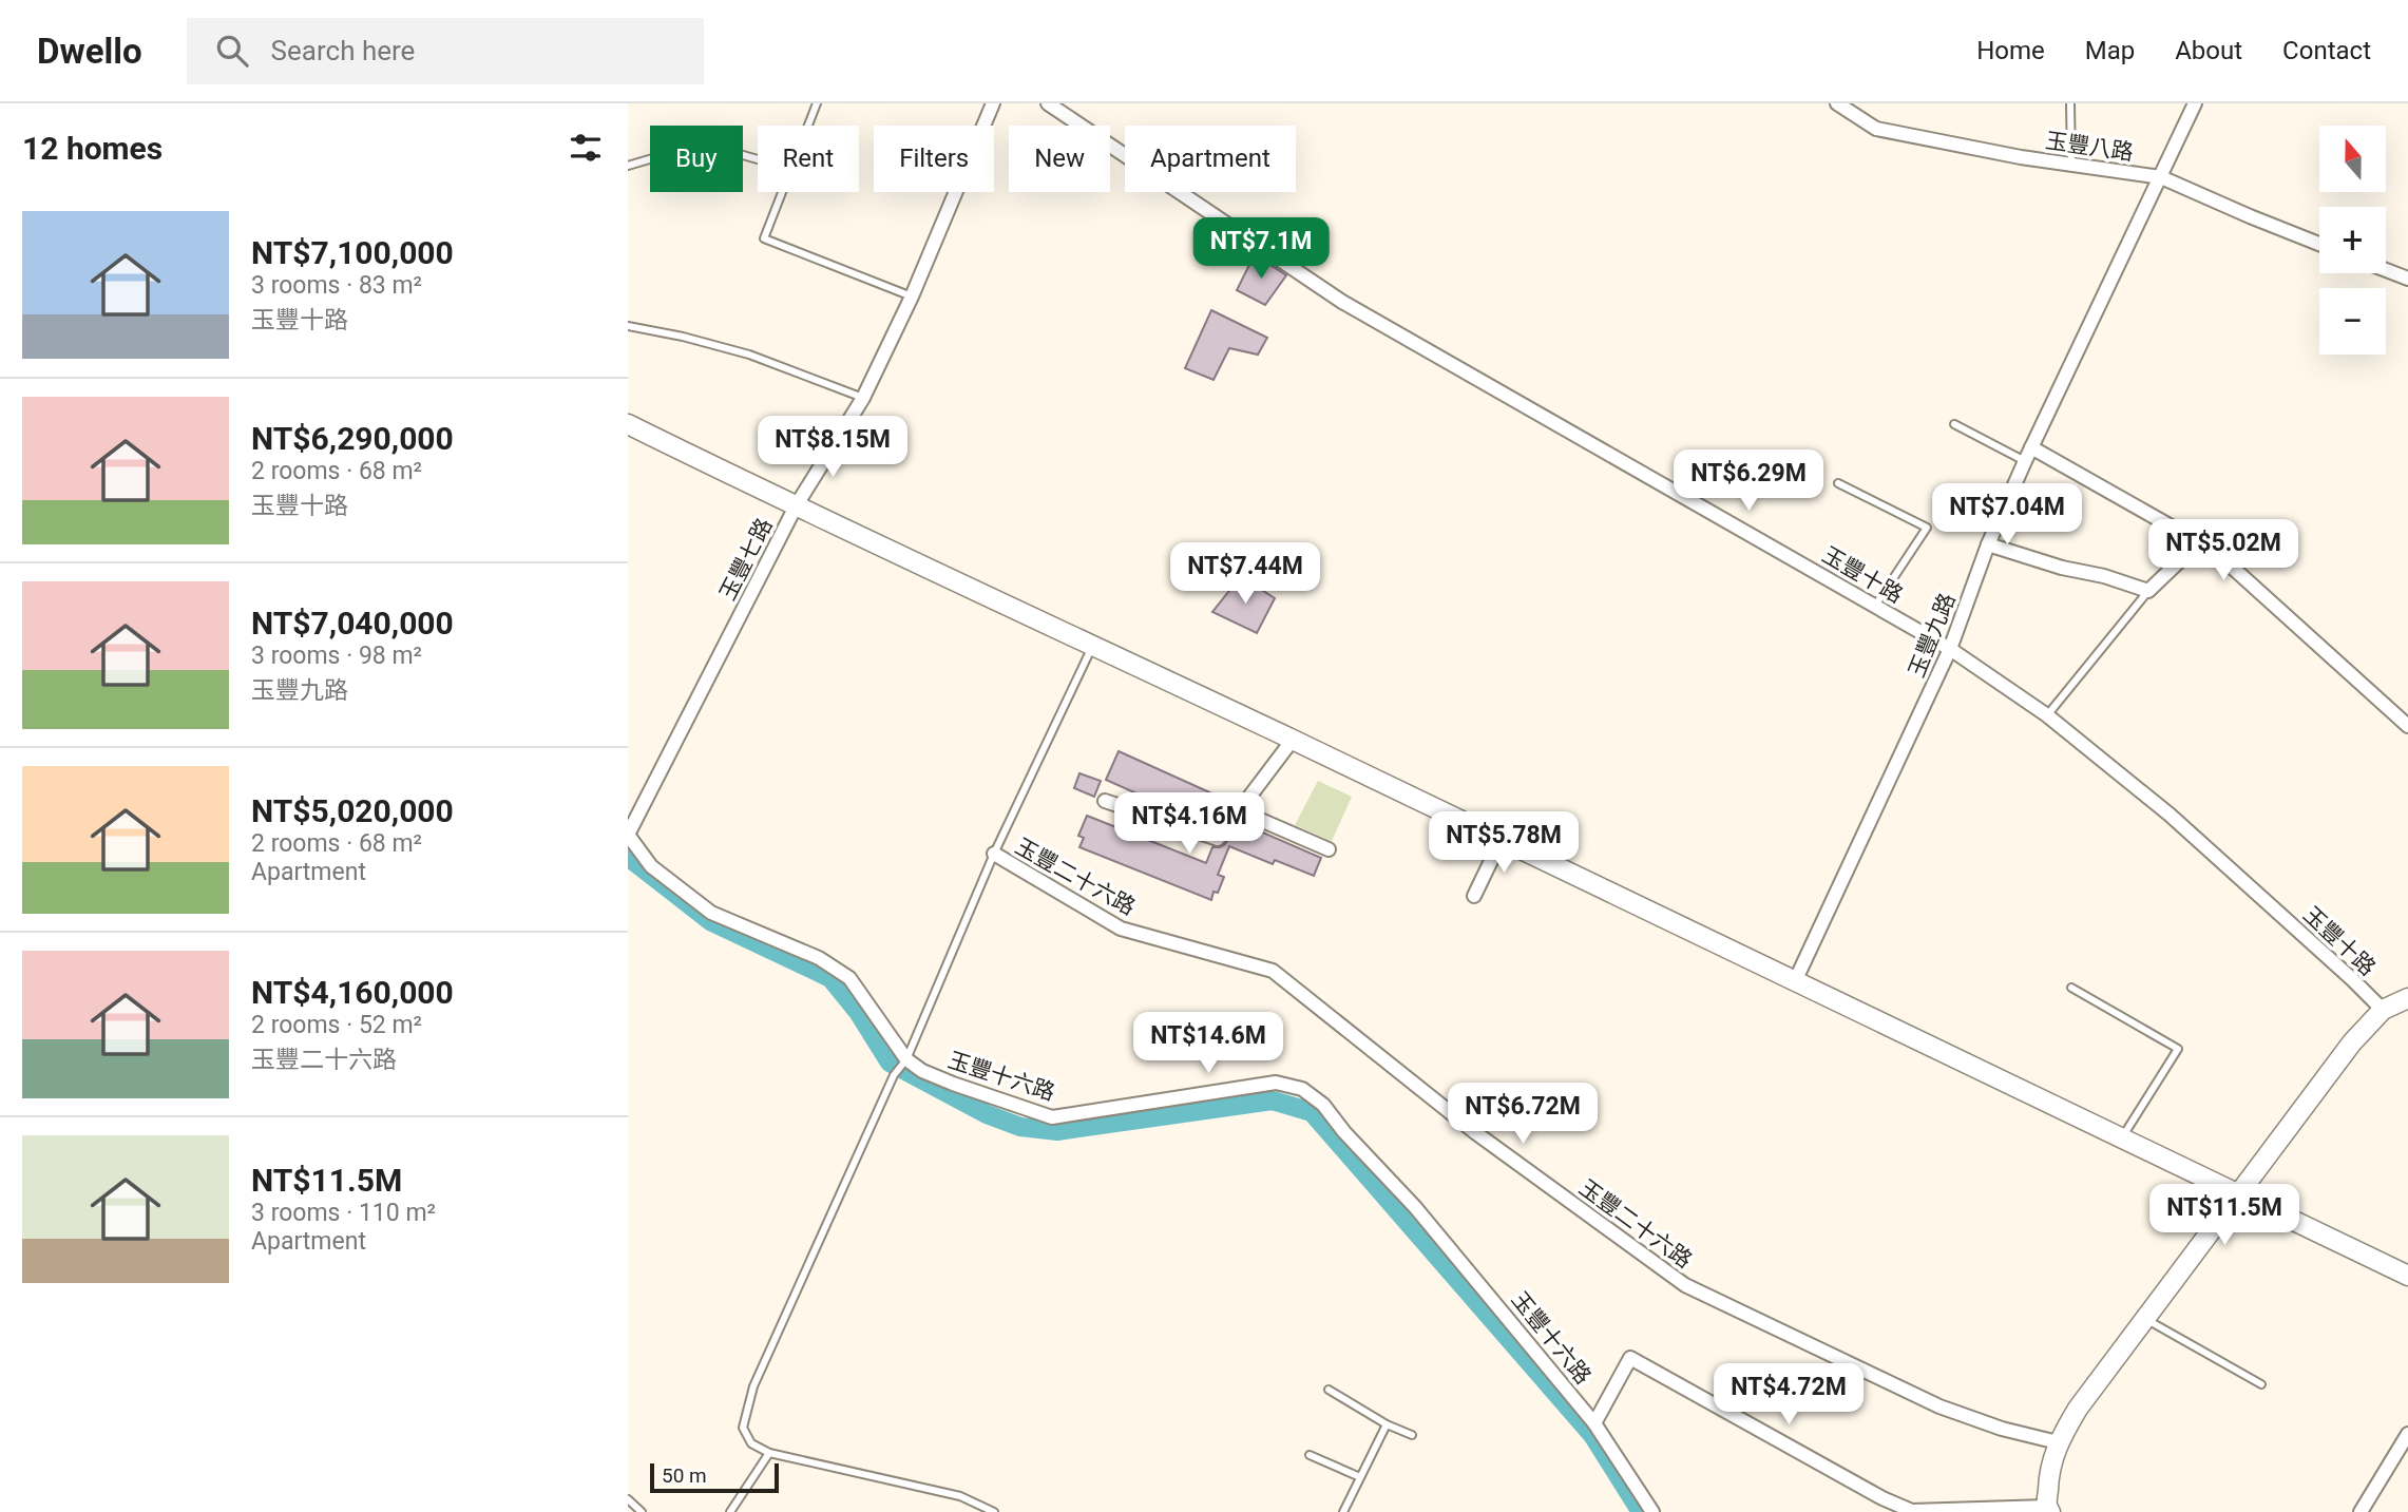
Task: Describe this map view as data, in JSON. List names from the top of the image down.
{
  "streets": {
    "street": [
      "玉豐八路",
      "玉豐七路",
      "玉豐十路",
      "玉豐九路",
      "玉豐二十六路",
      "玉豐十六路"
    ]
  },
  "crossings": [
    ["玉豐八路", "玉豐九路"],
    ["玉豐七路", "玉豐十六路"],
    ["玉豐十路", "玉豐九路"]
  ],
  "scale_bar": "50 m",
  "north": "top",
  "page": {
    "header": "Dwello",
    "search": "Search here",
    "nav": [
      "Home",
      "Map",
      "About",
      "Contact"
    ],
    "heading": "12 homes",
    "map_buttons": ["+", "−"],
    "chip": [
      "Buy",
      "Rent",
      "Filters",
      "New",
      "Apartment"
    ],
    "list": [
      {
        "name": "NT$7,100,000",
        "note": "3 rooms · 83 m² · 玉豐十路"
      },
      {
        "name": "NT$6,290,000",
        "note": "2 rooms · 68 m² · 玉豐十路"
      },
      {
        "name": "NT$7,040,000",
        "note": "3 rooms · 98 m² · 玉豐九路"
      },
      {
        "name": "NT$5,020,000",
        "note": "2 rooms · 68 m² · Apartment"
      },
      {
        "name": "NT$4,160,000",
        "note": "2 rooms · 52 m² · 玉豐二十六路"
      },
      {
        "name": "NT$11.5M",
        "note": "3 rooms · 110 m² · Apartment"
      }
    ],
    "price": [
      "NT$7.1M",
      "NT$8.15M",
      "NT$6.29M",
      "NT$7.04M",
      "NT$5.02M",
      "NT$7.44M",
      "NT$4.16M",
      "NT$5.78M",
      "NT$14.6M",
      "NT$6.72M",
      "NT$11.5M",
      "NT$4.72M"
    ],
    "scale": "50 m"
  }
}
